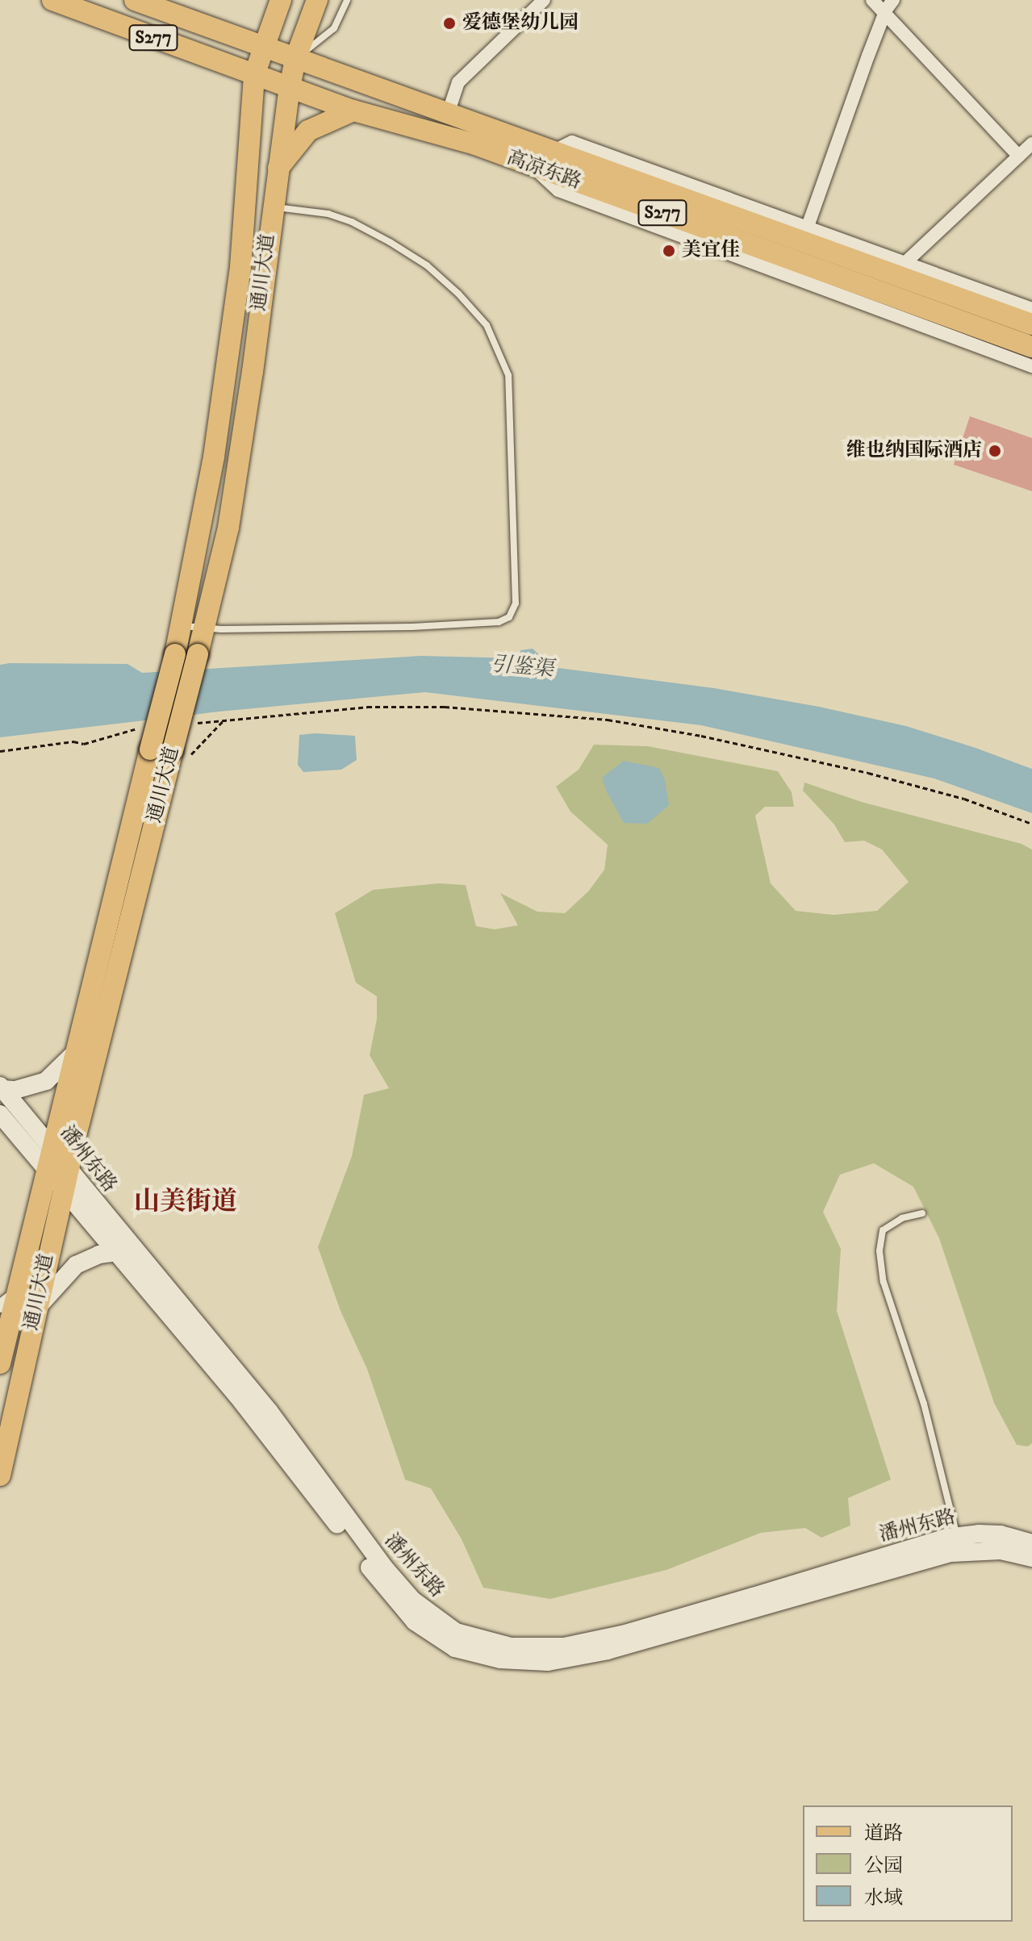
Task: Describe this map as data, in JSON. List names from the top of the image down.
{
  "streets": {
    "main road": [
      "S277",
      "高凉东路",
      "通川大道",
      "潘州东路"
    ]
  },
  "crossings": [
    ["高凉东路", "通川大道"],
    ["通川大道", "潘州东路"]
  ],
  "districts": ["山美街道"],
  "water": ["引鉴渠"],
  "places": ["爱德堡幼儿园", "美宜佳", "维也纳国际酒店"],
  "legend": ["道路", "公园", "水域"]
}
